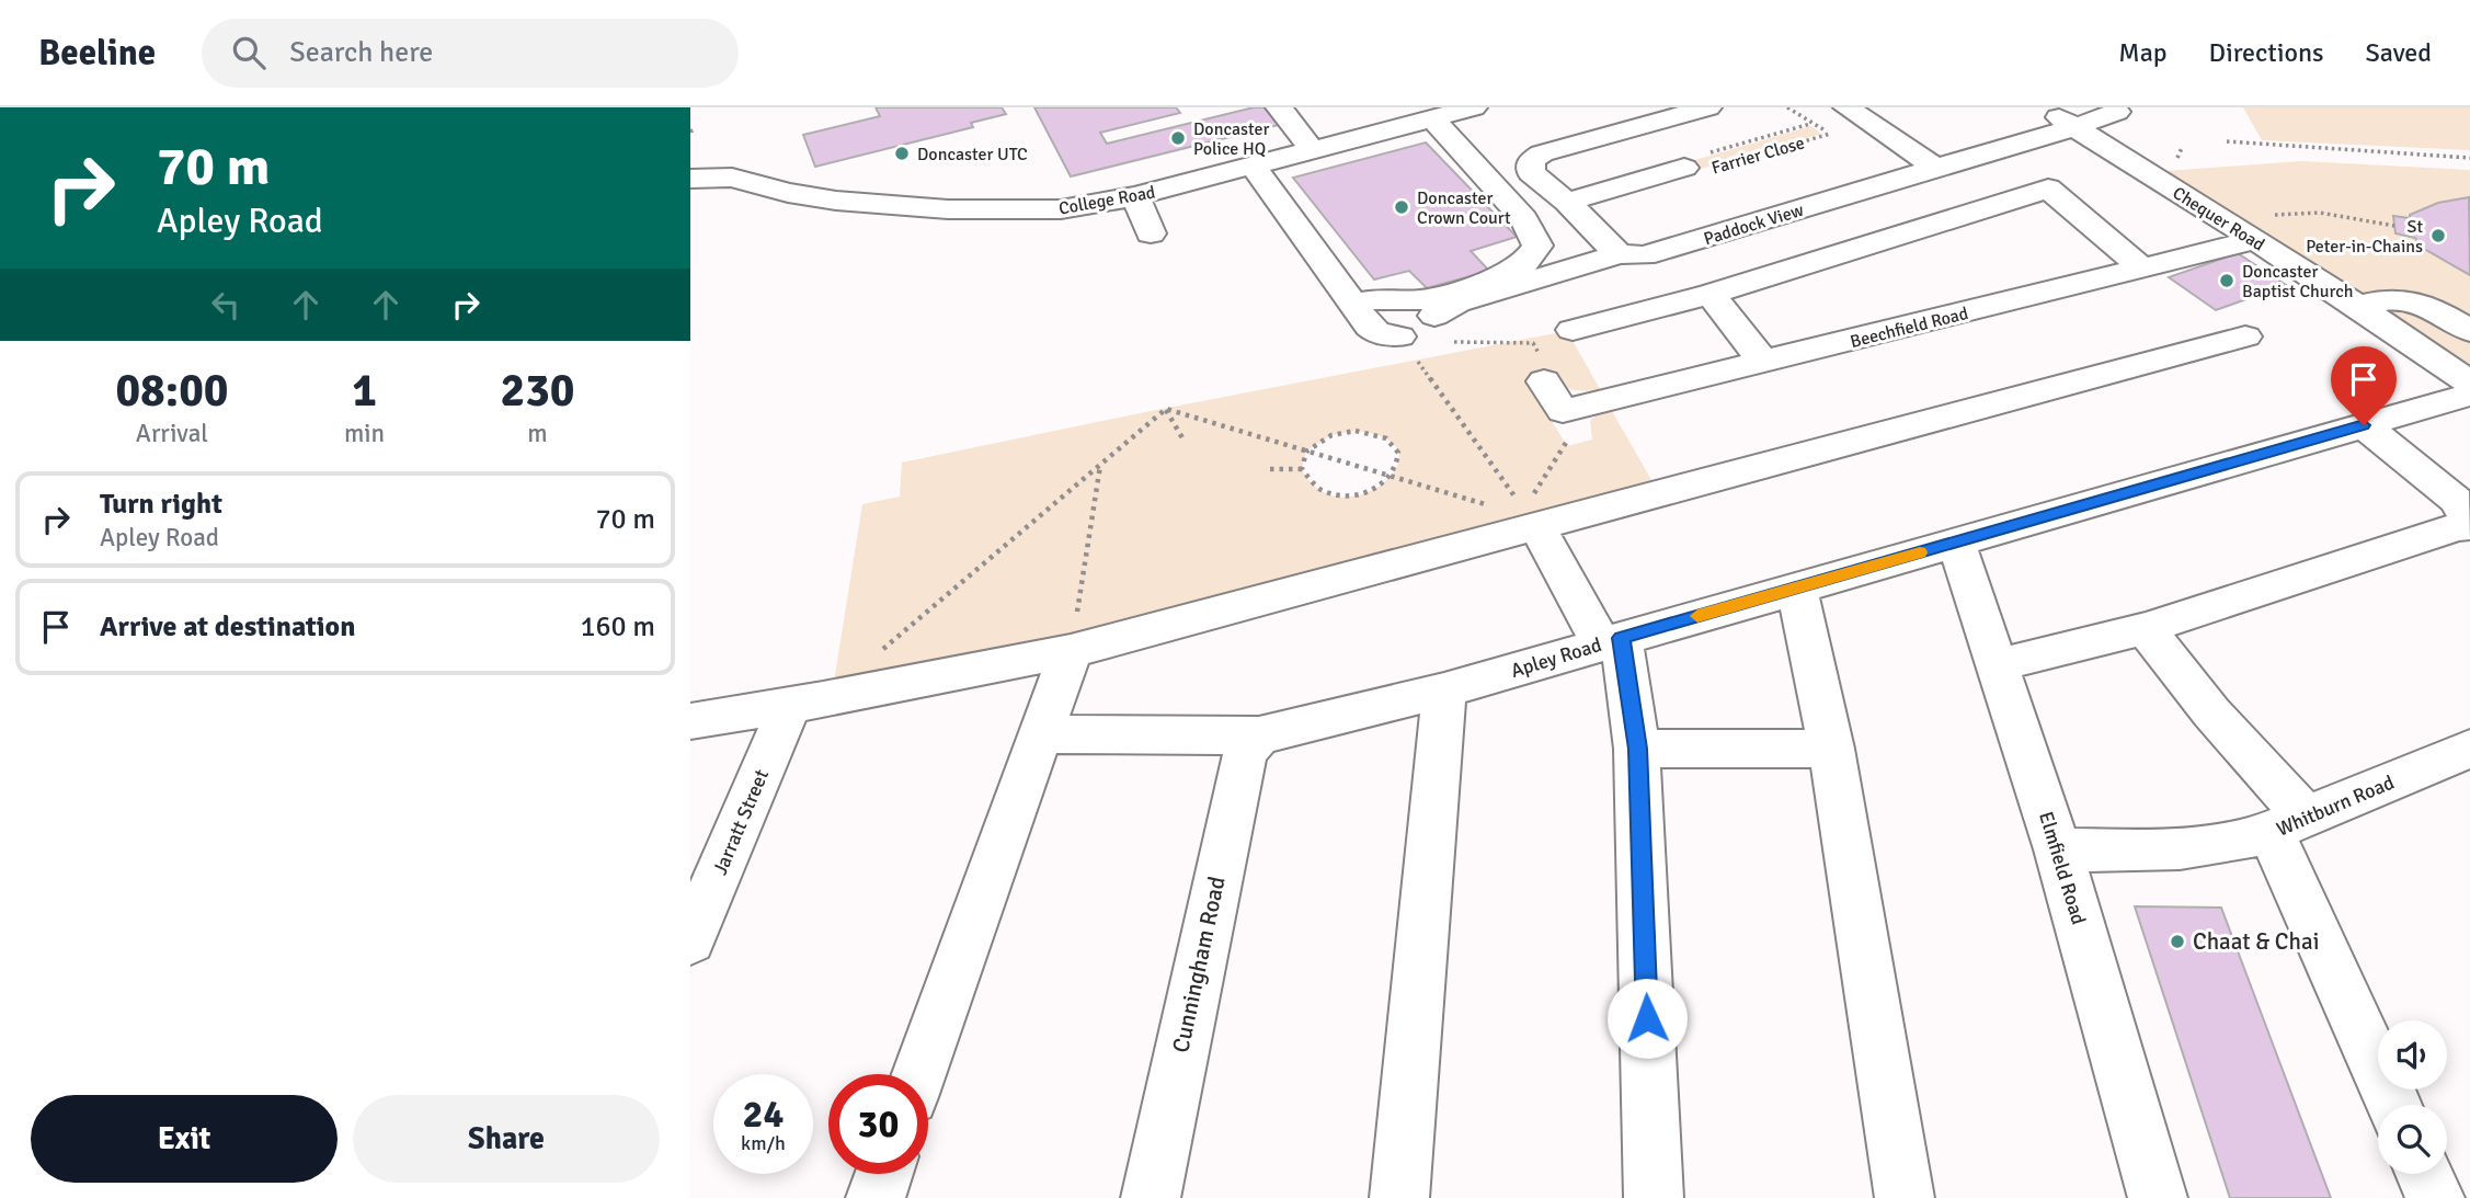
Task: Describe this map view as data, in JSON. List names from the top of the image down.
{
  "streets": {
    "street": [
      "Farrier Close",
      "College Road",
      "Chequer Road",
      "Paddock View",
      "Beechfield Road",
      "Apley Road",
      "Whitburn Road",
      "Jarratt Street",
      "Elmfield Road",
      "Cunningham Road"
    ]
  },
  "crossings": [
    ["Chequer Road", "Paddock View"],
    ["Chequer Road", "Beechfield Road"],
    ["Apley Road", "Elmfield Road"],
    ["Apley Road", "Cunningham Road"],
    ["Whitburn Road", "Elmfield Road"]
  ],
  "places": [
    "Doncaster Police HQ",
    "Doncaster UTC",
    "Doncaster Crown Court",
    "St Peter-in-Chains",
    "Doncaster Baptist Church",
    "Chaat & Chai"
  ],
  "page": {
    "header": "Beeline",
    "search": "Search here",
    "nav": ["Map", "Directions", "Saved"],
    "turn": ["70 m", "Apley Road"],
    "eta": [
      "08:00",
      "Arrival",
      "1",
      "min",
      "230",
      "m"
    ],
    "list": [
      {
        "name": "Turn right",
        "note": "Apley Road",
        "value": "70 m"
      },
      {
        "name": "Arrive at destination",
        "value": "160 m"
      }
    ],
    "speed": "24 km/h",
    "limit": "30",
    "buttons": ["Exit", "Share"]
  }
}
